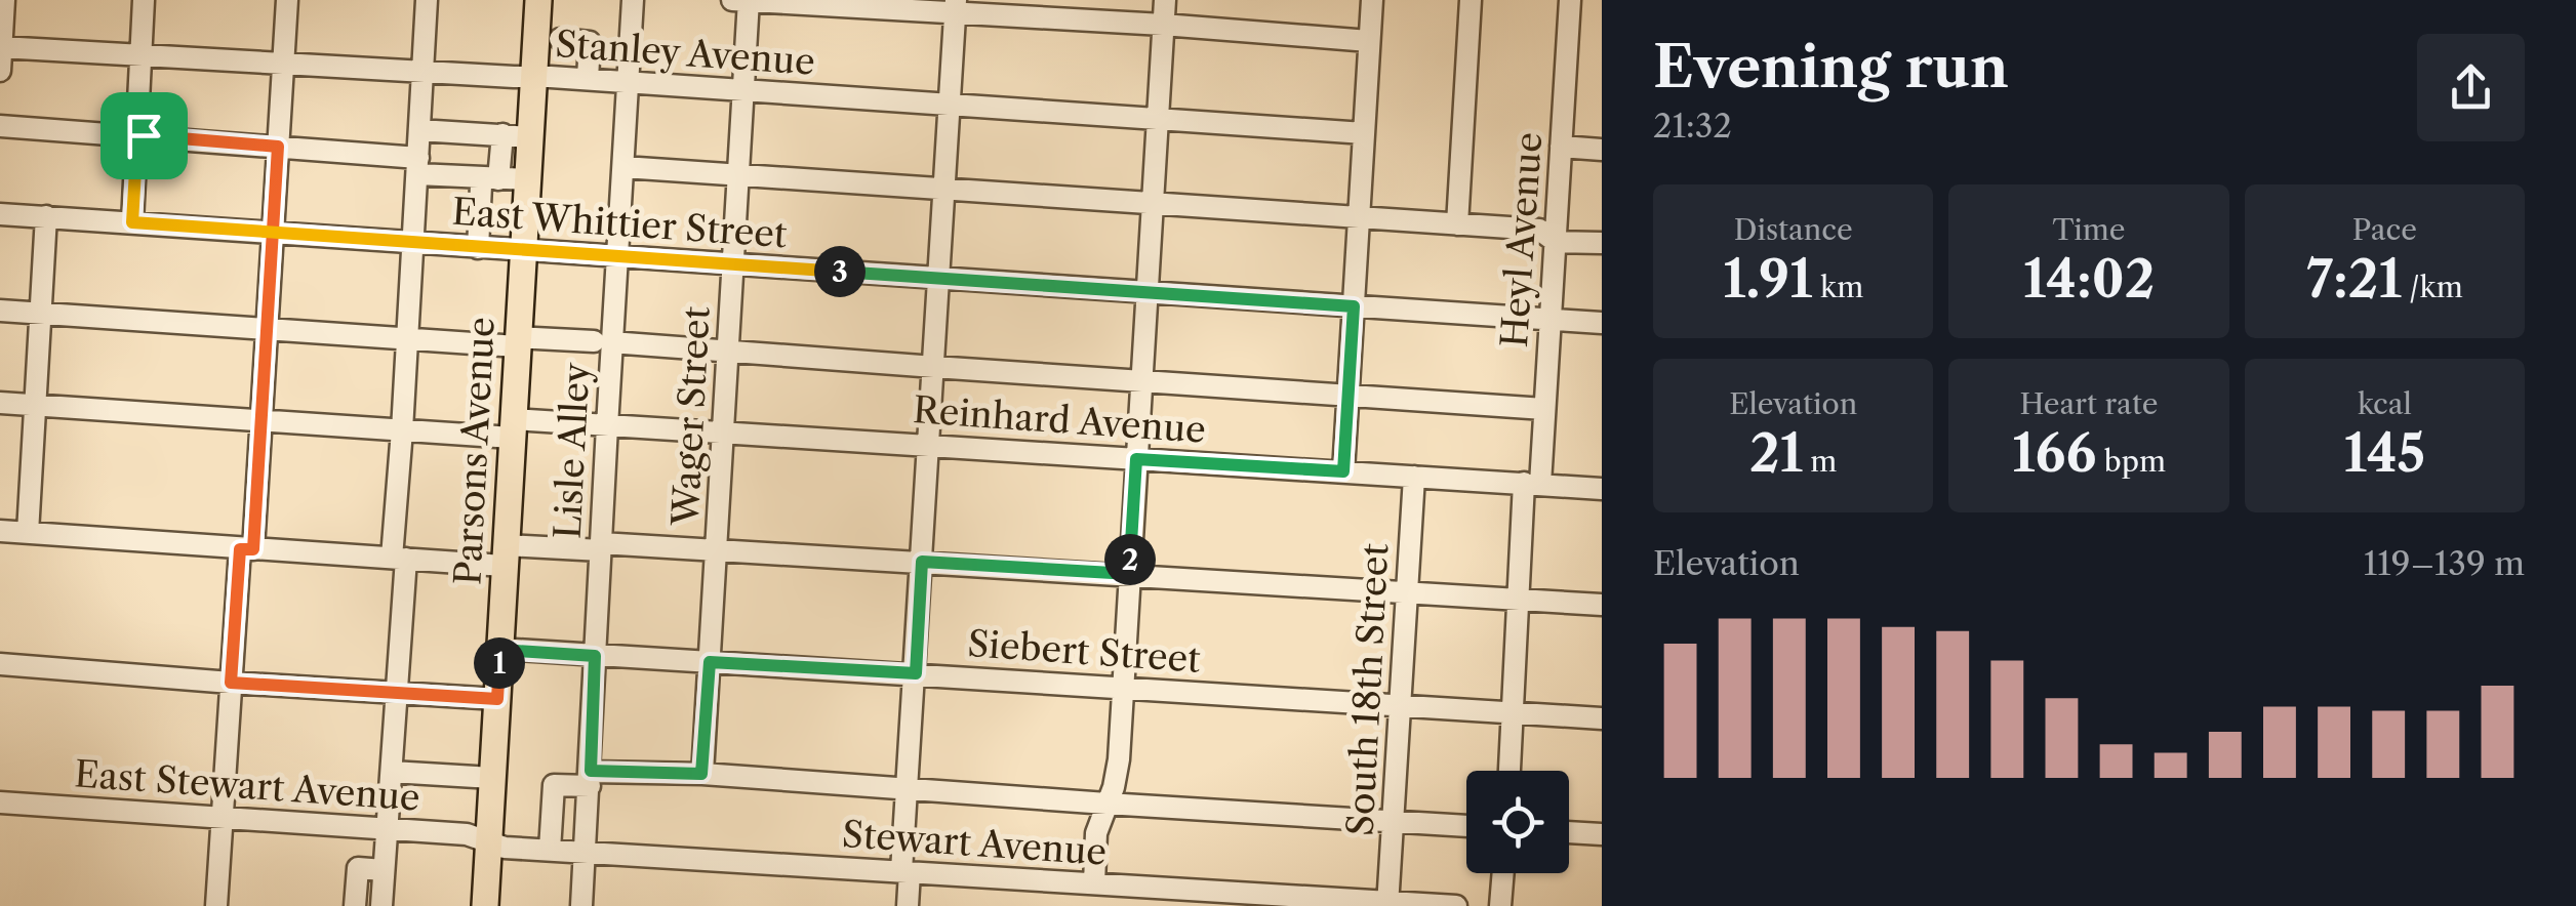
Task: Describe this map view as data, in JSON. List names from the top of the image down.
{
  "streets": {
    "main road": ["Parsons Avenue"],
    "street": [
      "Stanley Avenue",
      "East Whittier Street",
      "Heyl Avenue",
      "Wager Street",
      "Reinhard Avenue",
      "Lisle Alley",
      "Siebert Street",
      "South 18th Street",
      "East Stewart Avenue",
      "Stewart Avenue"
    ]
  },
  "crossings": [
    ["Stanley Avenue", "Wager Street"],
    ["Stanley Avenue", "Parsons Avenue"],
    ["Stanley Avenue", "Lisle Alley"],
    ["East Whittier Street", "Heyl Avenue"],
    ["East Whittier Street", "Wager Street"],
    ["East Whittier Street", "Parsons Avenue"],
    ["East Whittier Street", "Lisle Alley"],
    ["Heyl Avenue", "Reinhard Avenue"],
    ["Heyl Avenue", "Siebert Street"],
    ["Wager Street", "Reinhard Avenue"],
    ["Wager Street", "Siebert Street"],
    ["Reinhard Avenue", "Parsons Avenue"],
    ["Reinhard Avenue", "Lisle Alley"],
    ["Reinhard Avenue", "South 18th Street"],
    ["Parsons Avenue", "Siebert Street"],
    ["Parsons Avenue", "East Stewart Avenue"],
    ["Parsons Avenue", "Stewart Avenue"],
    ["Lisle Alley", "Siebert Street"],
    ["Lisle Alley", "Stewart Avenue"],
    ["Siebert Street", "South 18th Street"],
    ["South 18th Street", "Stewart Avenue"],
    ["East Stewart Avenue", "Stewart Avenue"]
  ],
  "page": {
    "heading": ["Evening run", "21:32"],
    "stats": [
      ["Distance", "1.91 km"],
      ["Time", "14:02"],
      ["Pace", "7:21 /km"],
      ["Elevation", "21 m"],
      ["Heart rate", "166 bpm"],
      ["kcal", "145"]
    ],
    "pins": ["3", "2", "1"],
    "chart": ["Elevation", "119–139 m"]
  }
}
